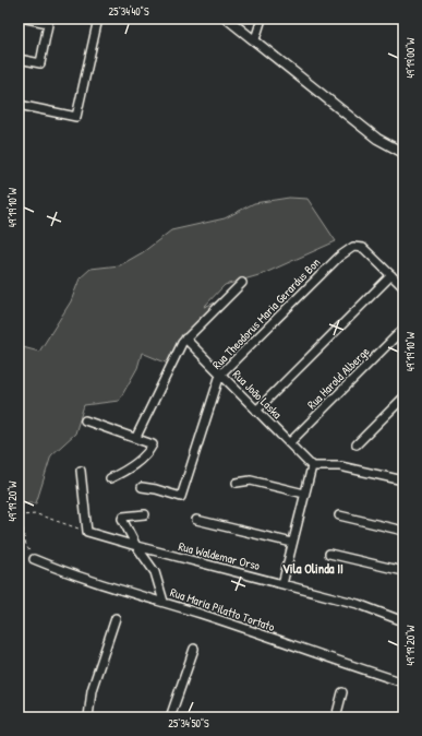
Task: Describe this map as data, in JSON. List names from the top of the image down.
{
  "streets": {
    "street": [
      "Rua Theodorus Maria Gerardus Bon",
      "Rua Harold Alberge",
      "Rua João Laska",
      "Rua Waldemar Orso",
      "Rua Maria Pilatto Tortato"
    ]
  },
  "crossings": [
    ["Rua Theodorus Maria Gerardus Bon", "Rua João Laska"],
    ["Rua Harold Alberge", "Rua João Laska"]
  ],
  "districts": ["Vila Olinda II"],
  "coordinates": [
    "25°34'40\"S",
    "49°19'00\"W",
    "49°19'10\"W",
    "49°19'20\"W",
    "25°34'50\"S"
  ]
}
